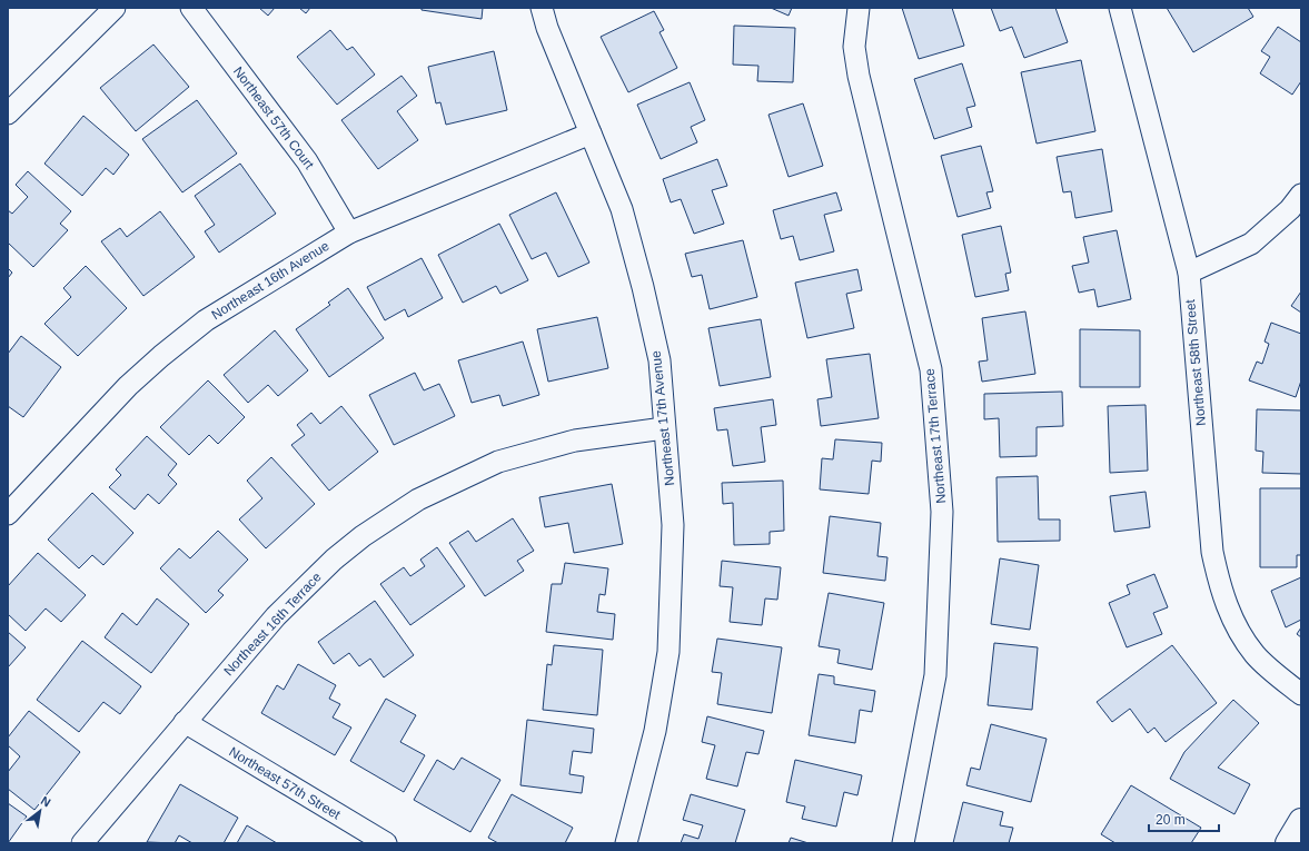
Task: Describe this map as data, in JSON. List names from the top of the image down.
{
  "streets": {
    "street": [
      "Northeast 57th Court",
      "Northeast 16th Avenue",
      "Northeast 58th Street",
      "Northeast 17th Avenue",
      "Northeast 17th Terrace",
      "Northeast 16th Terrace",
      "Northeast 57th Street"
    ]
  },
  "crossings": [
    ["Northeast 57th Court", "Northeast 16th Avenue"],
    ["Northeast 16th Avenue", "Northeast 17th Avenue"],
    ["Northeast 17th Avenue", "Northeast 16th Terrace"],
    ["Northeast 16th Terrace", "Northeast 57th Street"]
  ],
  "scale_bar": "20 m",
  "north": "top right"
}
